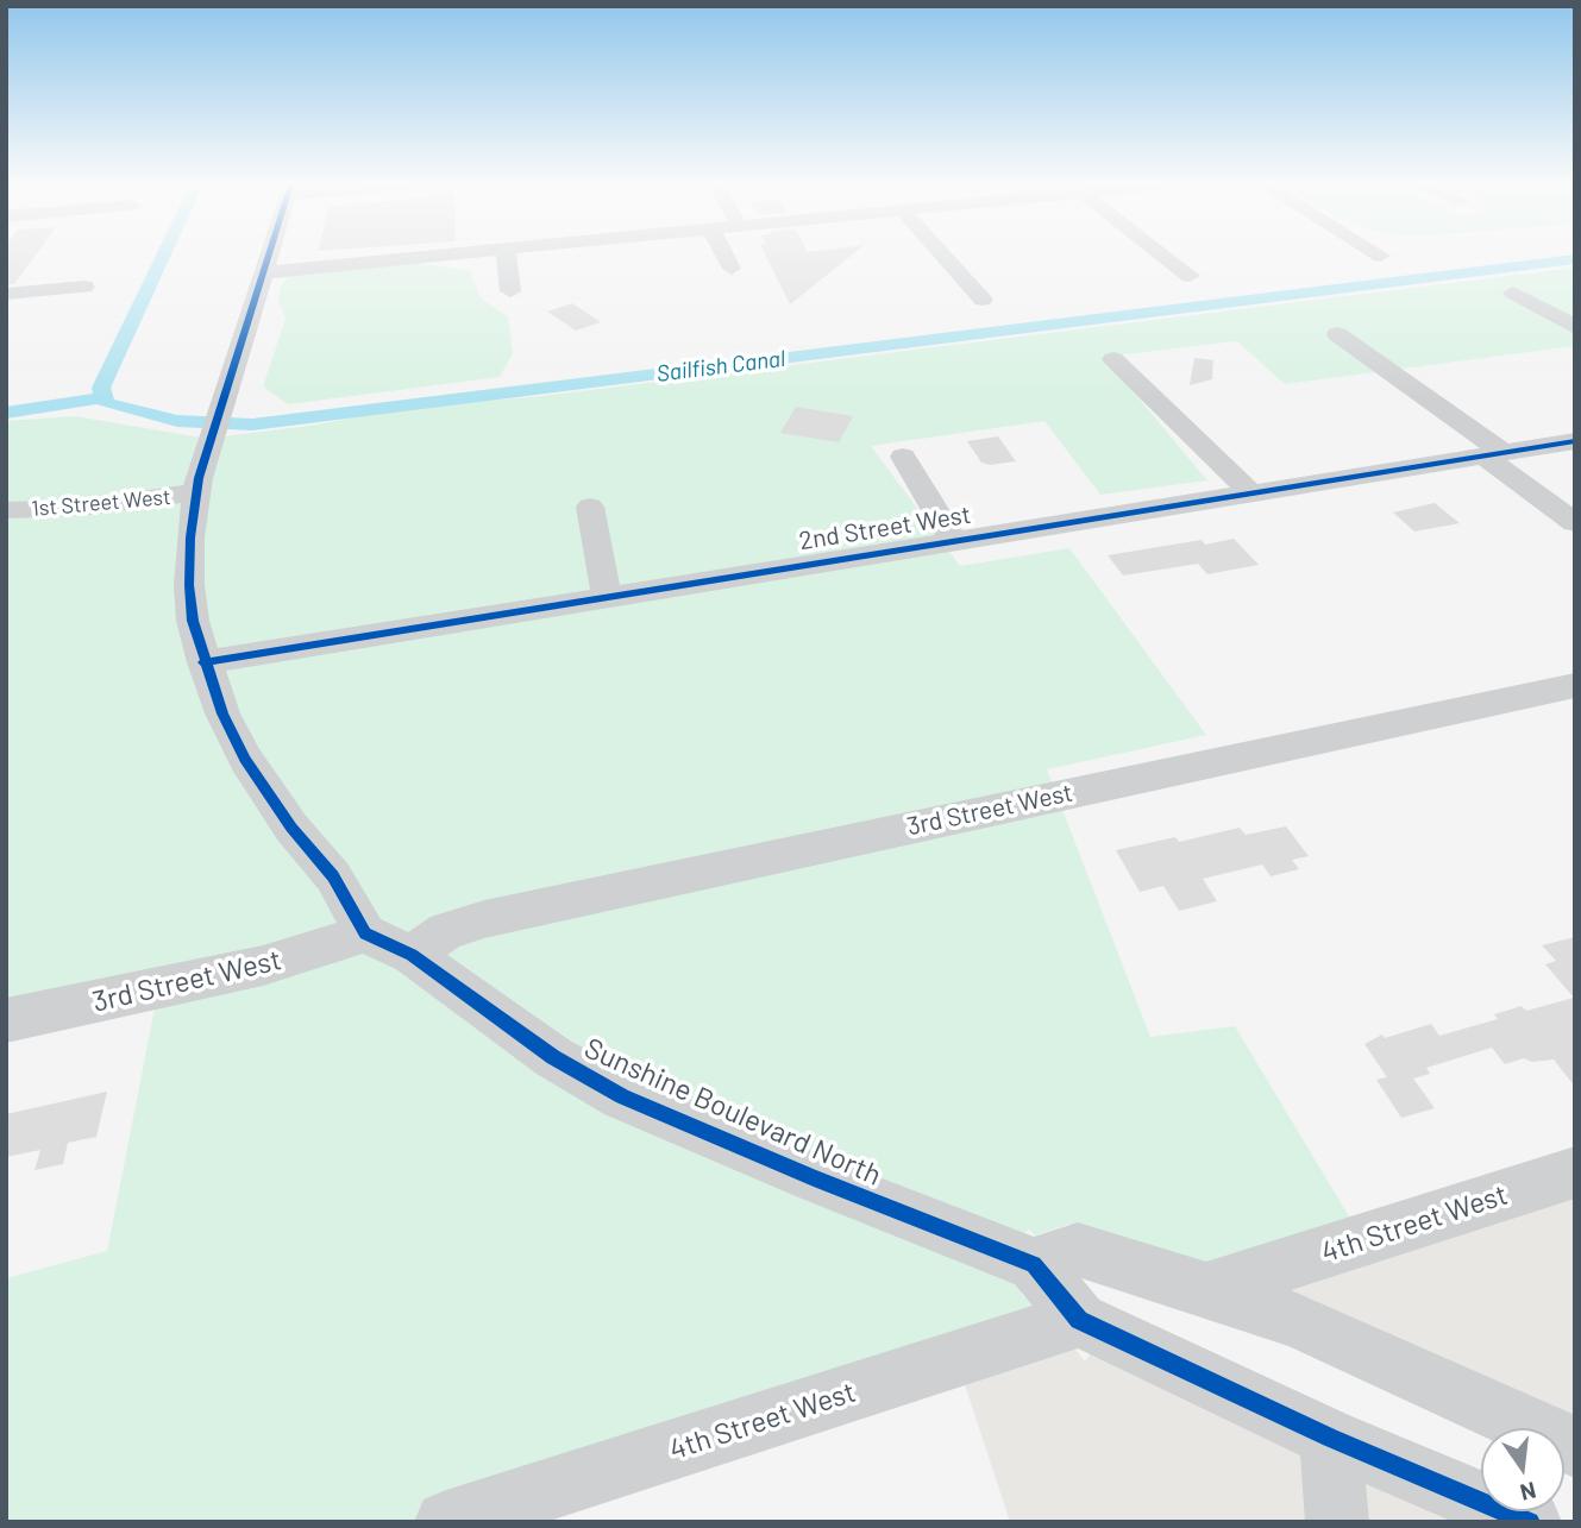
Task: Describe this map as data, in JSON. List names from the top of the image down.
{
  "streets": {
    "street": [
      "1st Street West",
      "2nd Street West",
      "3rd Street West",
      "Sunshine Boulevard North",
      "4th Street West"
    ]
  },
  "crossings": [
    ["3rd Street West", "Sunshine Boulevard North"],
    ["Sunshine Boulevard North", "4th Street West"]
  ],
  "water": ["Sailfish Canal"],
  "north": "bottom"
}
